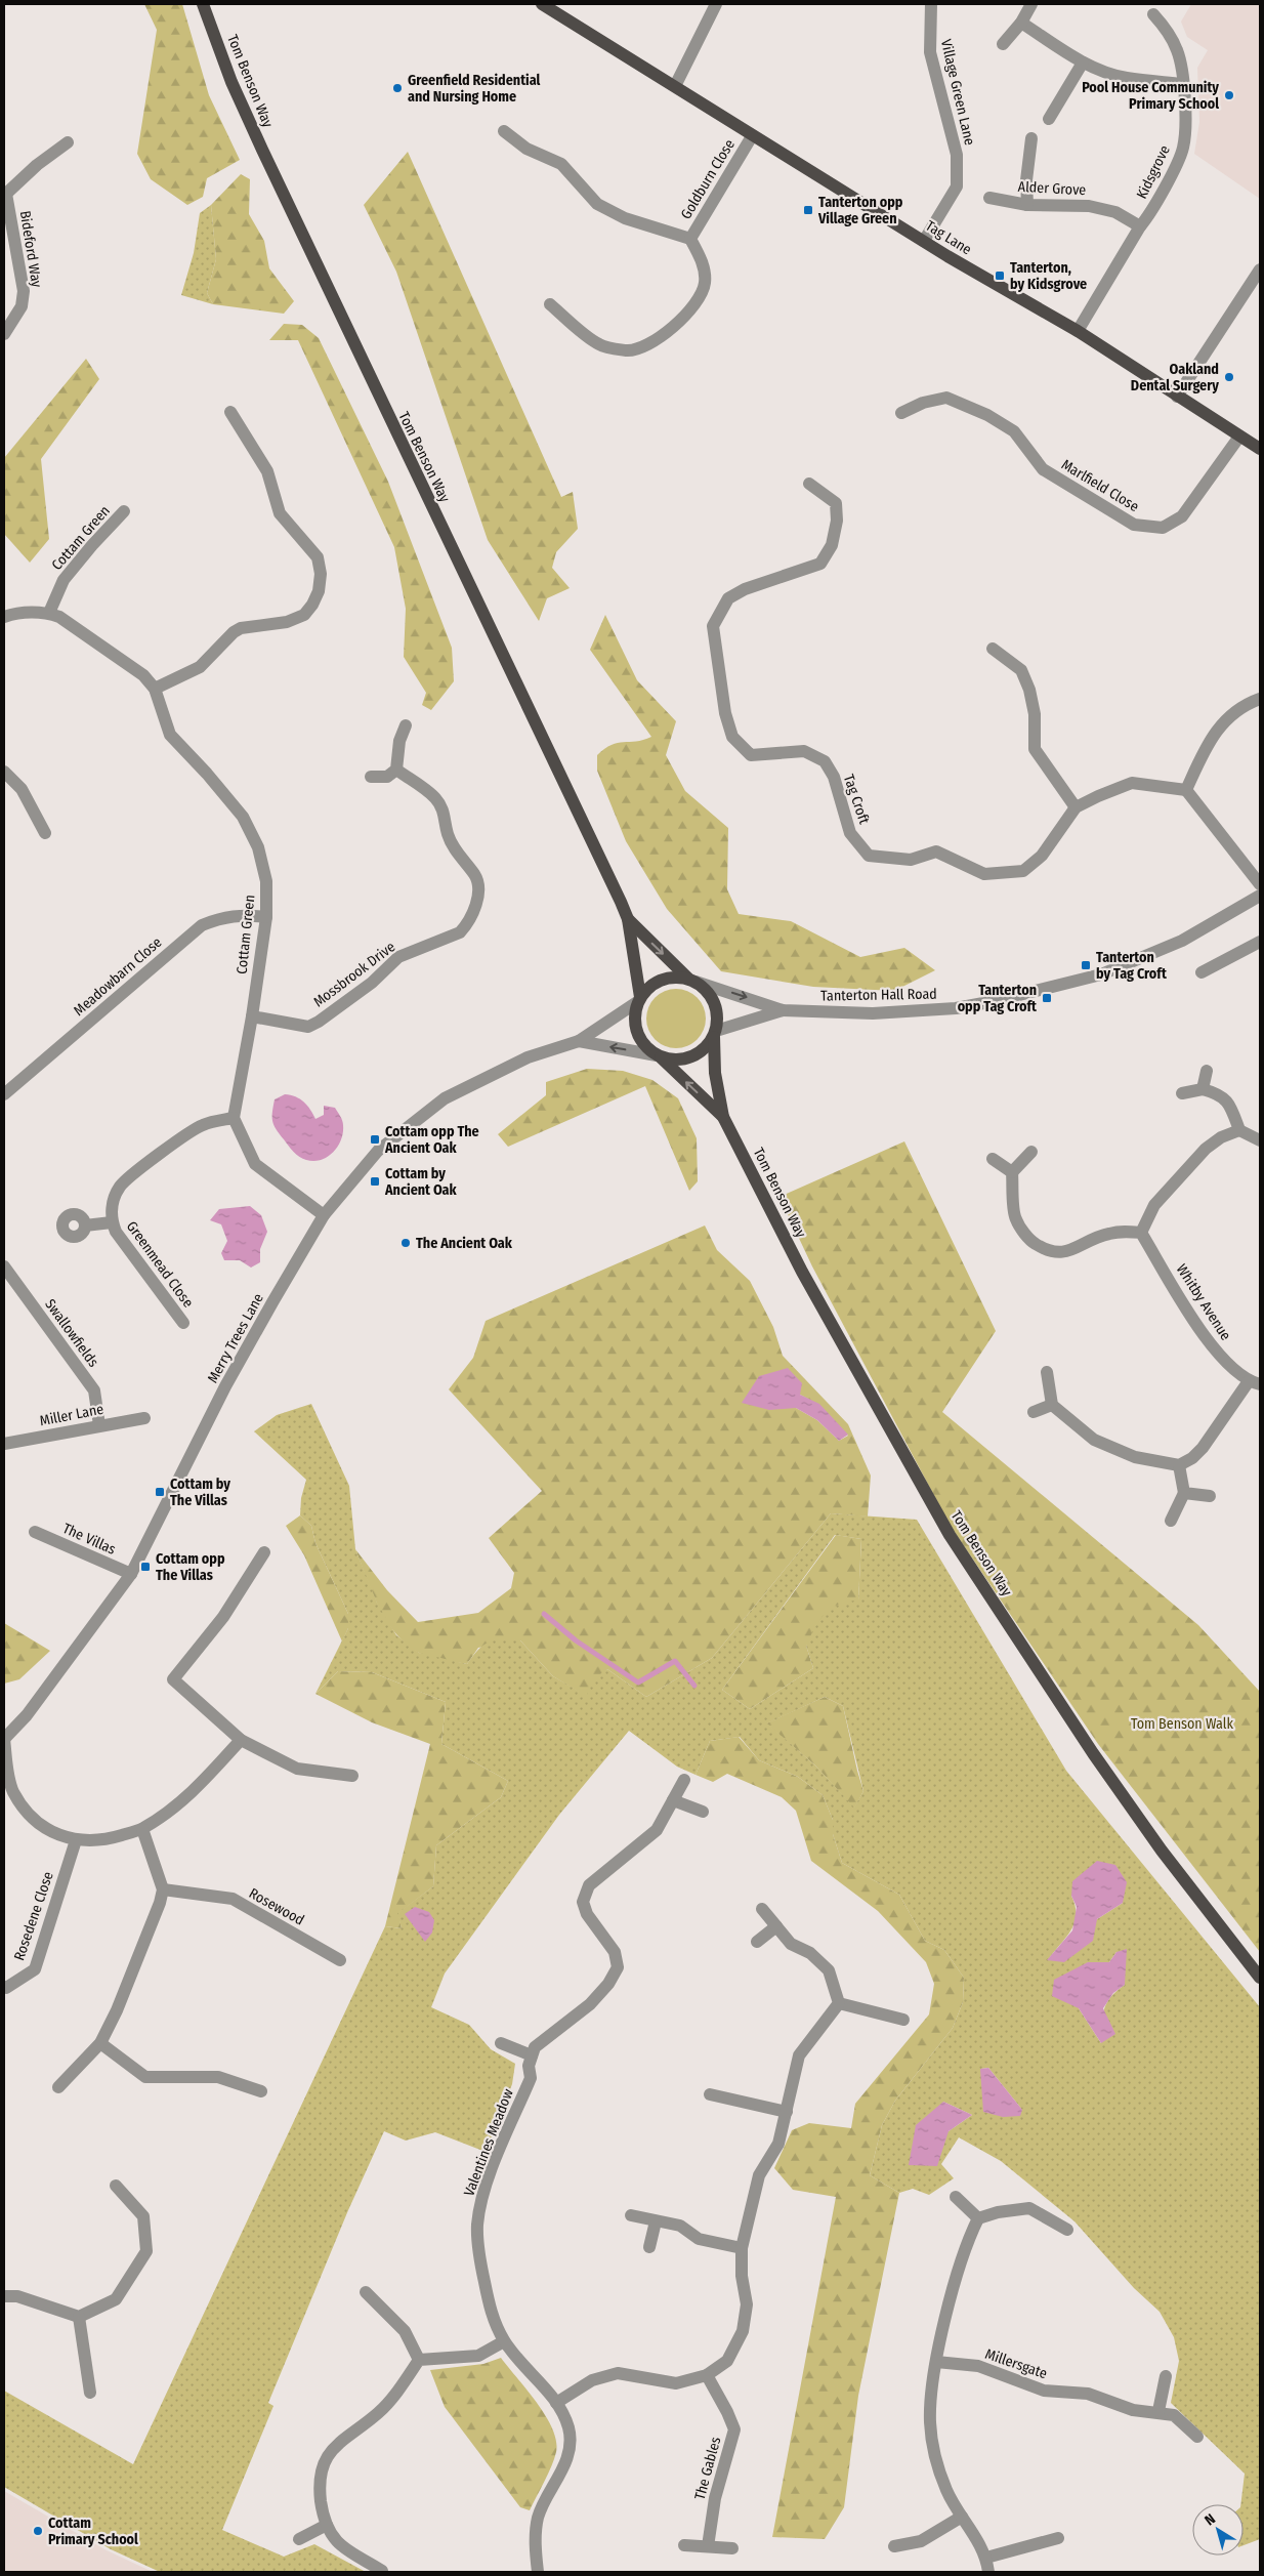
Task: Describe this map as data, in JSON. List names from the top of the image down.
{
  "streets": {
    "main road": ["Tom Benson Way", "Tag Lane"],
    "street": [
      "Village Green Lane",
      "Kidsgrove",
      "Goldburn Close",
      "Alder Grove",
      "Bideford Way",
      "Marlfield Close",
      "Cottam Green",
      "Tag Croft",
      "Mossbrook Drive",
      "Meadowbarn Close",
      "Tanterton Hall Road",
      "Greenmead Close",
      "Whitby Avenue",
      "Swallowfields",
      "Merry Trees Lane",
      "Miller Lane",
      "The Villas",
      "Rosewood",
      "Rosedene Close",
      "Valentines Meadow",
      "Millersgate",
      "The Gables"
    ]
  },
  "crossings": [
    ["Tom Benson Way", "Tanterton Hall Road"],
    ["Tom Benson Way", "Merry Trees Lane"],
    ["Village Green Lane", "Tag Lane"],
    ["Kidsgrove", "Alder Grove"],
    ["Kidsgrove", "Tag Lane"],
    ["Goldburn Close", "Tag Lane"],
    ["Tag Lane", "Marlfield Close"],
    ["Cottam Green", "Mossbrook Drive"],
    ["Cottam Green", "Meadowbarn Close"],
    ["Cottam Green", "Greenmead Close"],
    ["Tanterton Hall Road", "Merry Trees Lane"],
    ["Swallowfields", "Miller Lane"],
    ["Merry Trees Lane", "The Villas"]
  ],
  "parks": ["Tom Benson Walk"],
  "places": {
    "other": [
      "Greenfield Residential and Nursing Home",
      "Pool House Community Primary School",
      "Oakland Dental Surgery",
      "The Ancient Oak",
      "Cottam Primary School"
    ],
    "transit": [
      "Tanterton opp Village Green",
      "Tanterton, by Kidsgrove",
      "Tanterton by Tag Croft",
      "Tanterton opp Tag Croft",
      "Cottam opp The Ancient Oak",
      "Cottam by Ancient Oak",
      "Cottam by The Villas",
      "Cottam opp The Villas"
    ]
  },
  "north": "top left"
}
